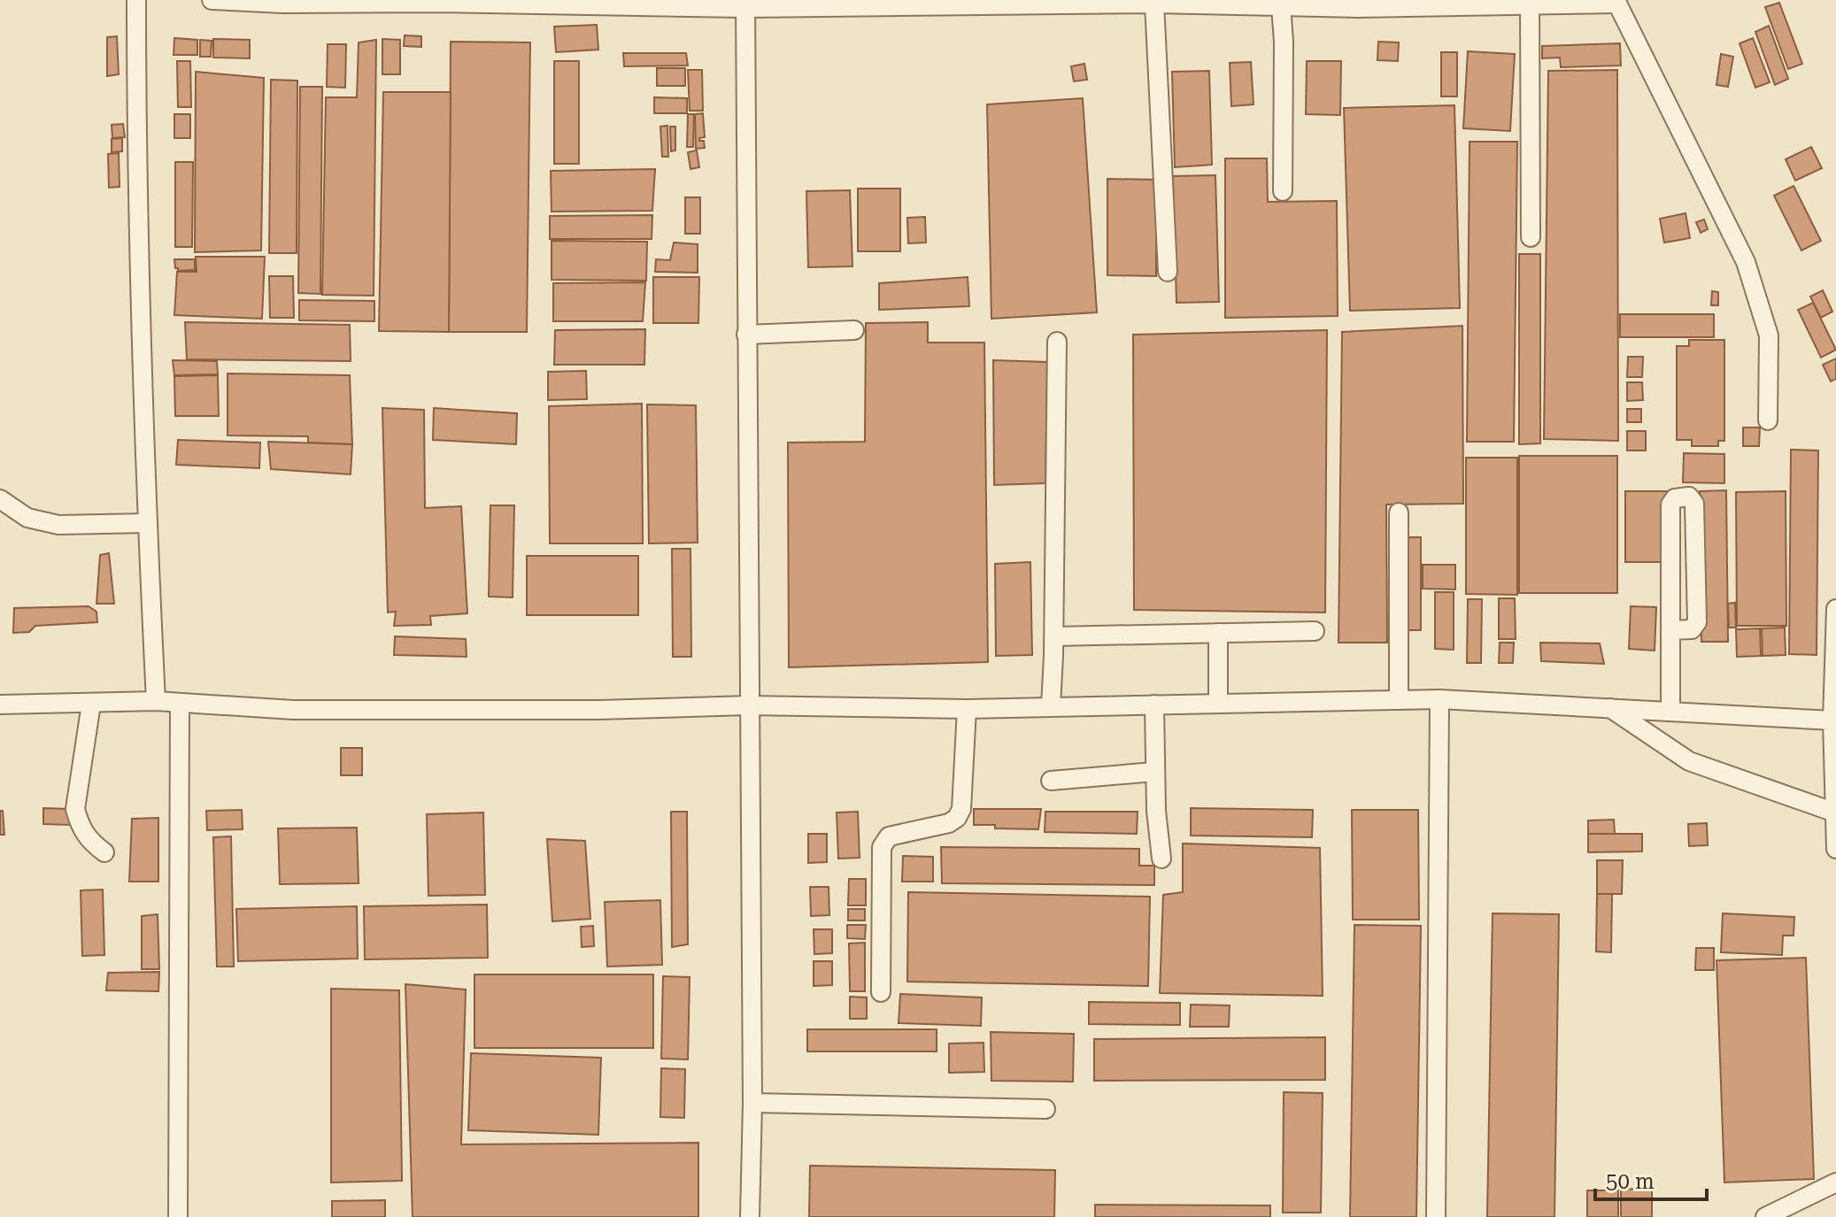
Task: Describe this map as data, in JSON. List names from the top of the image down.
{
  "scale_bar": "50 m"
}
